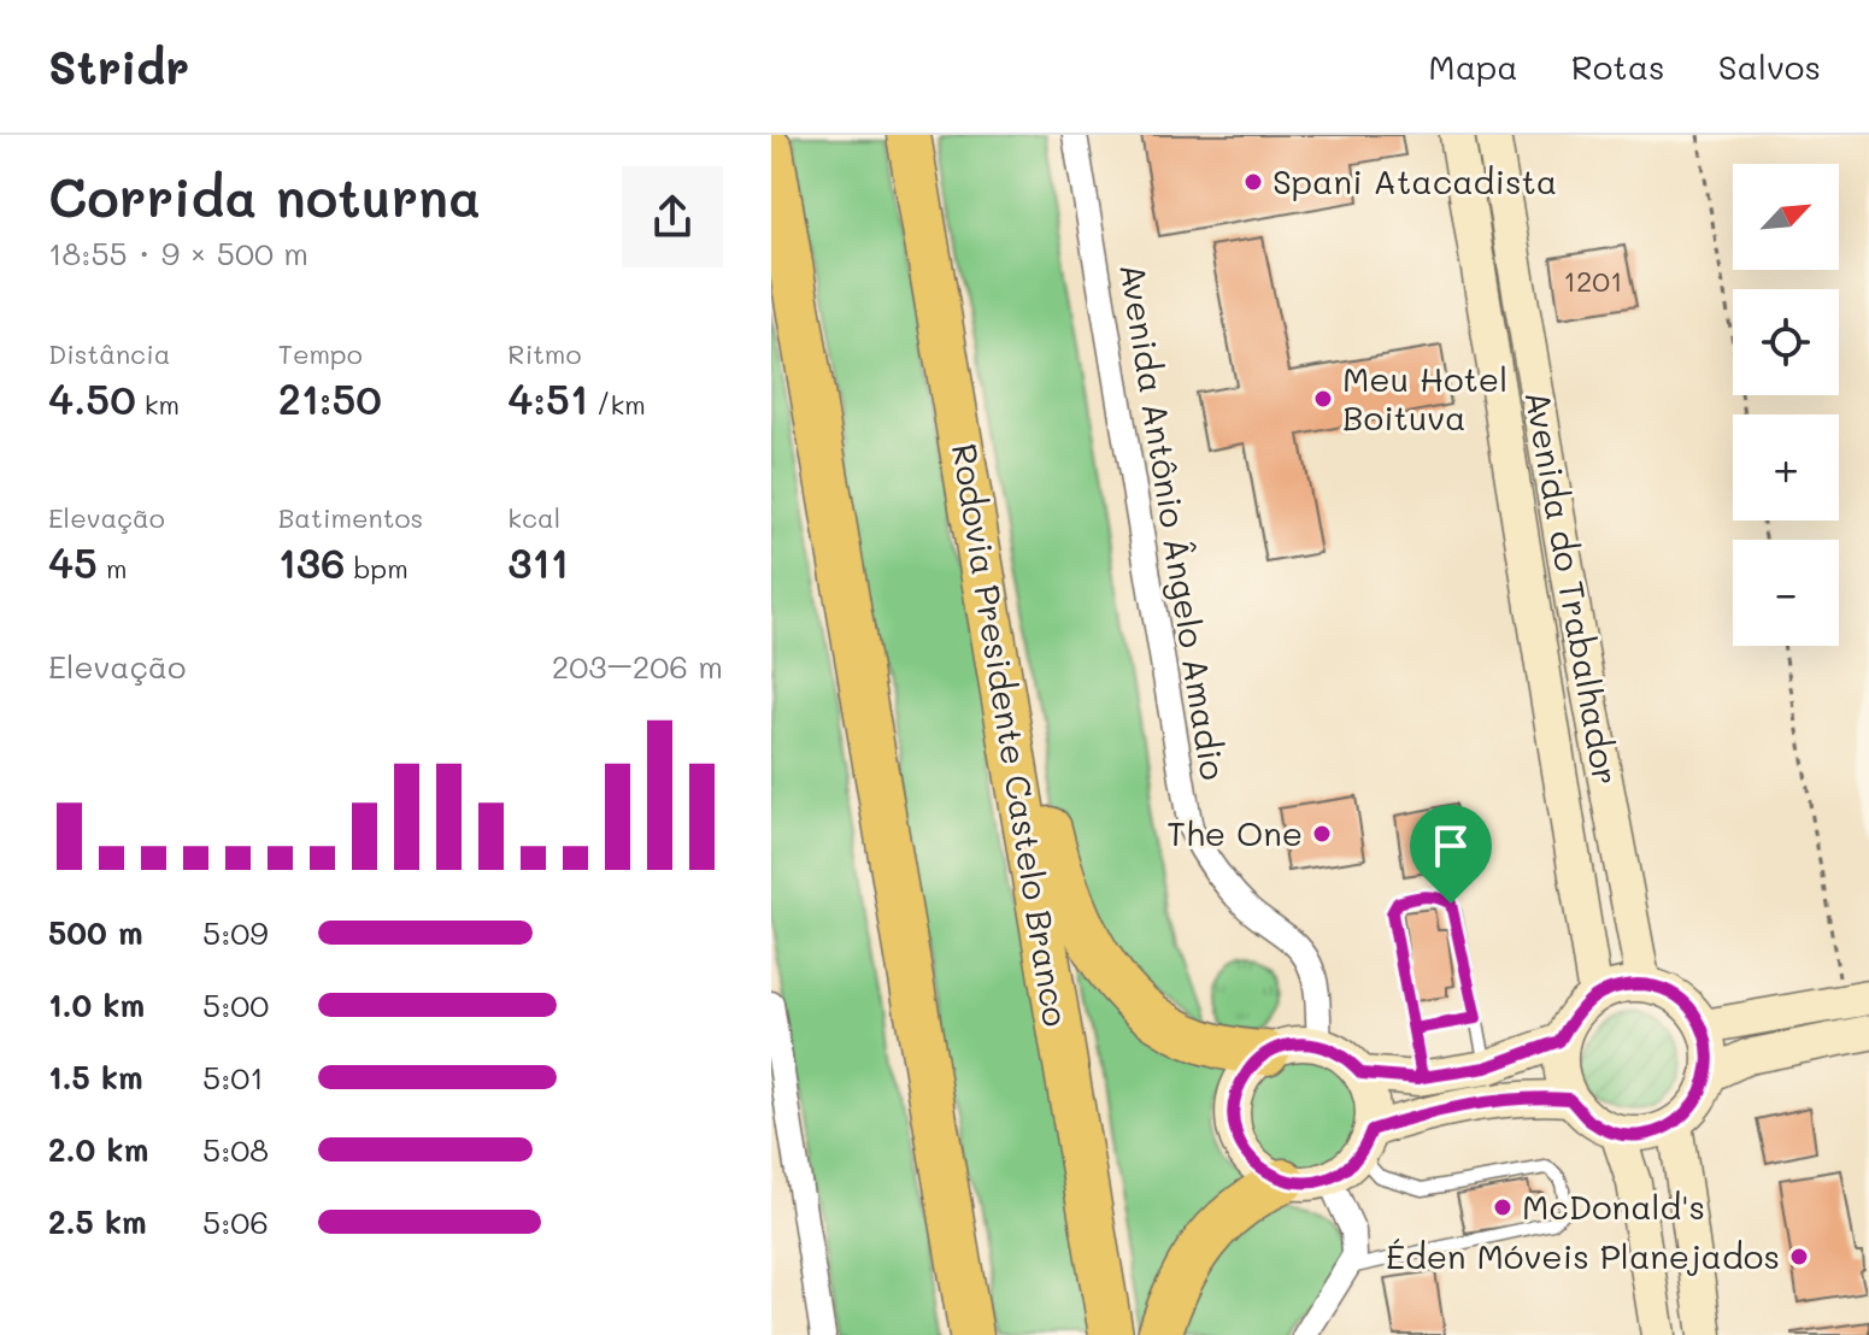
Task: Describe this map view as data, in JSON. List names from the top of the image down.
{
  "streets": {
    "highway": ["Rodovia Presidente Castelo Branco"],
    "street": ["Avenida Antônio Ângelo Amadio", "Avenida do Trabalhador"]
  },
  "places": [
    "Spani Atacadista",
    "Meu Hotel Boituva",
    "The One",
    "McDonald's",
    "Éden Móveis Planejados"
  ],
  "house_numbers": ["1201"],
  "north": "top right",
  "page": {
    "header": "Stridr",
    "nav": ["Mapa", "Rotas", "Salvos"],
    "heading": ["Corrida noturna", "18:55 · 9 × 500 m"],
    "map_buttons": ["+", "−"],
    "stats": [
      ["Distância", "4.50 km"],
      ["Tempo", "21:50"],
      ["Ritmo", "4:51 /km"],
      ["Elevação", "45 m"],
      ["Batimentos", "136 bpm"],
      ["kcal", "311"]
    ],
    "chart": ["Elevação", "203–206 m"],
    "list": [
      {
        "name": "500 m",
        "note": "5:09"
      },
      {
        "name": "1.0 km",
        "note": "5:00"
      },
      {
        "name": "1.5 km",
        "note": "5:01"
      },
      {
        "name": "2.0 km",
        "note": "5:08"
      },
      {
        "name": "2.5 km",
        "note": "5:06"
      }
    ]
  }
}
